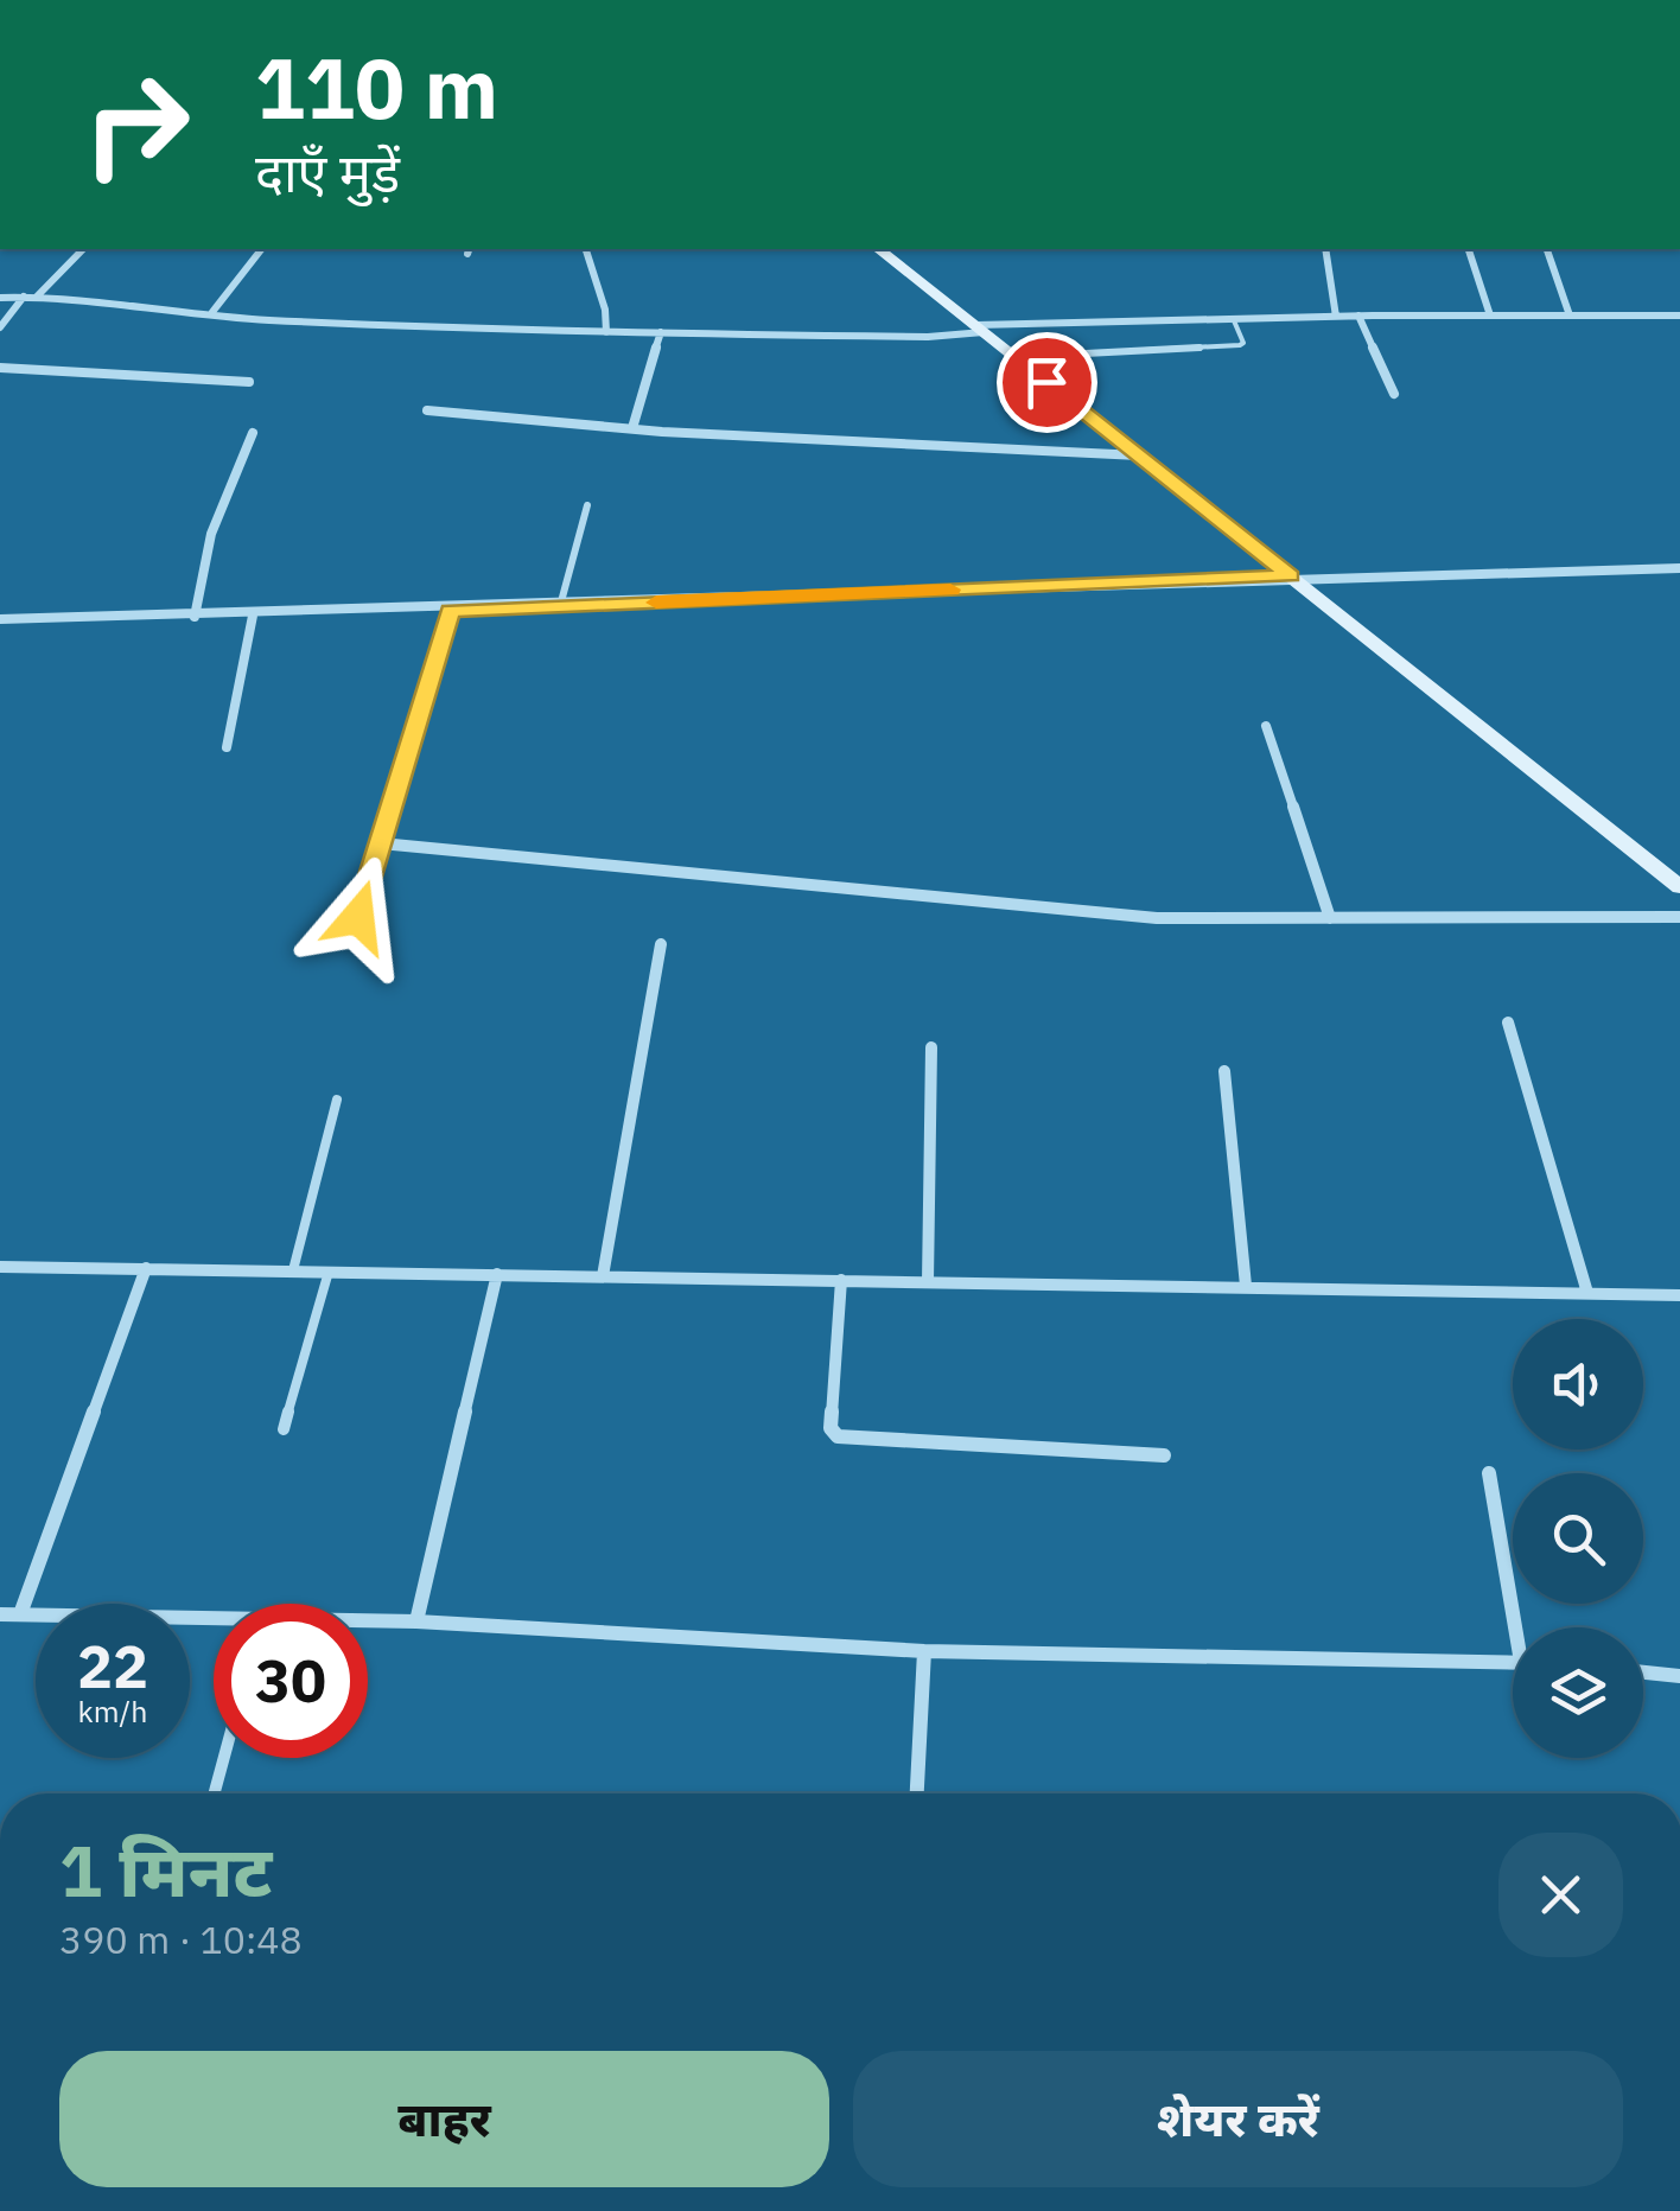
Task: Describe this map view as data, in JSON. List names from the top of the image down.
{
  "page": {
    "turn": ["110 m", "दाएँ मुड़ें"],
    "speed": "22 km/h",
    "limit": "30",
    "heading": ["1 मिनट", "390 m · 10:48"],
    "buttons": ["बाहर", "शेयर करें"]
  }
}
